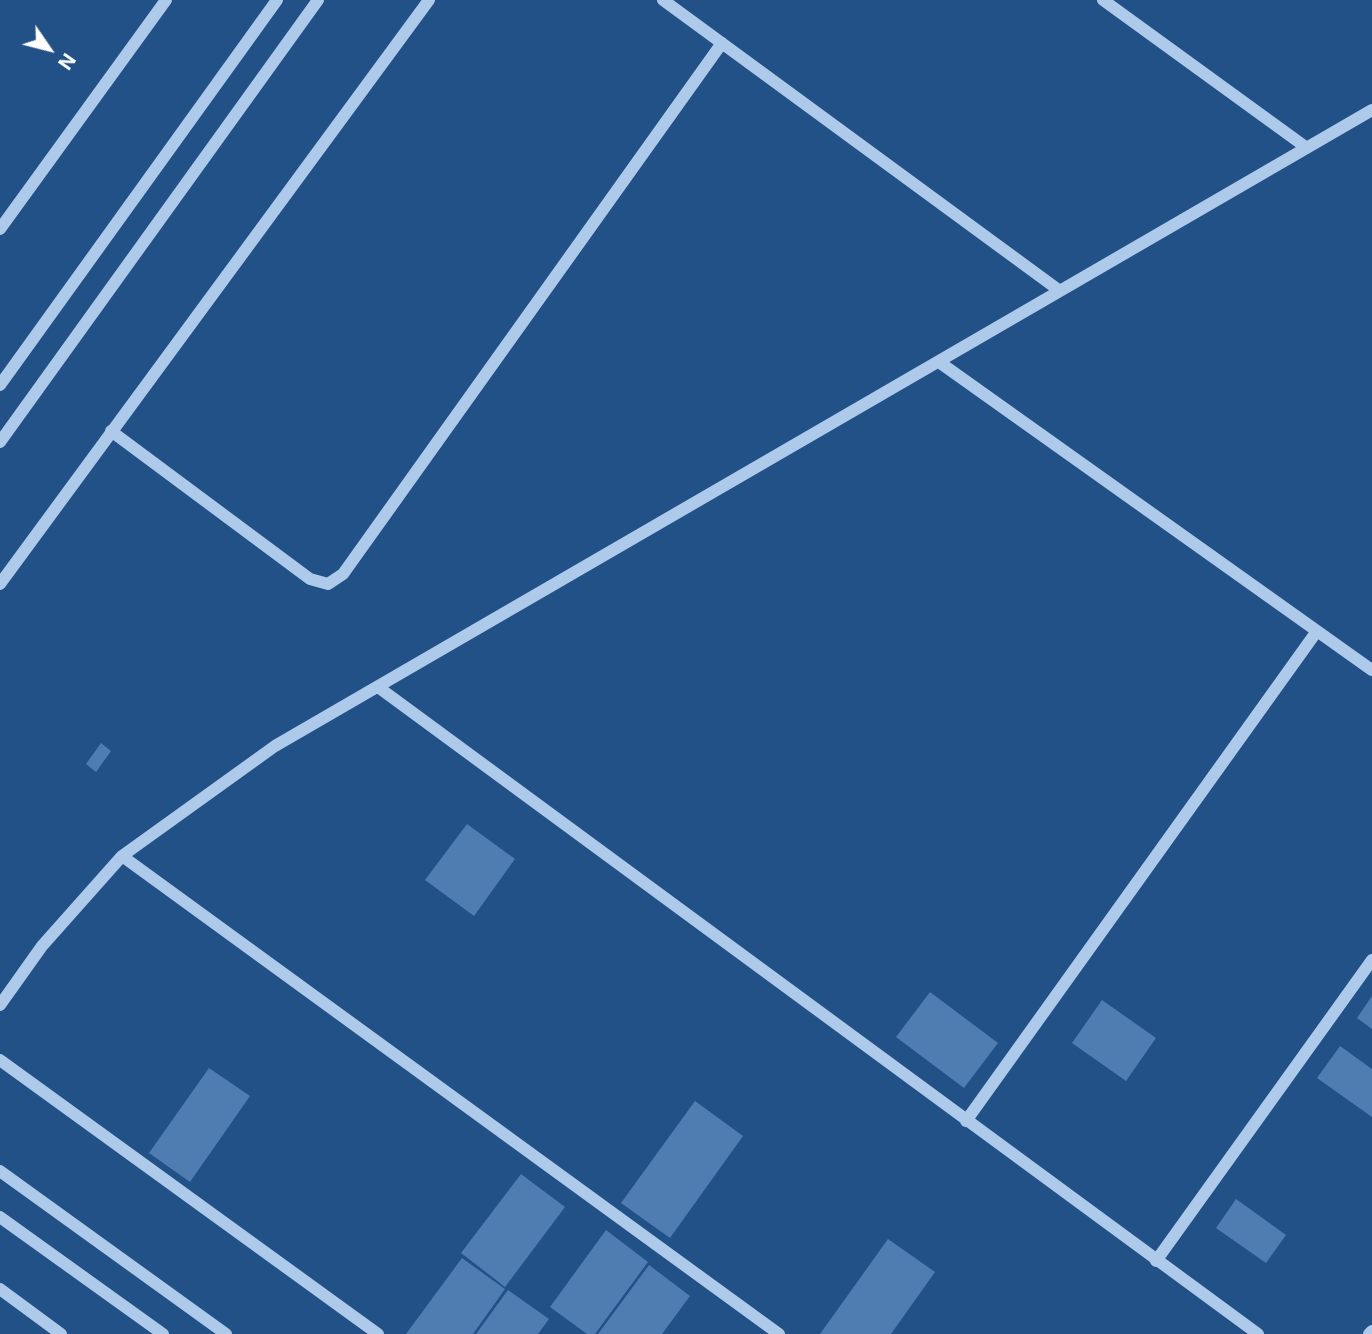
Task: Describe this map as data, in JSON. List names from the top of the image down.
{
  "north": "bottom right"
}
